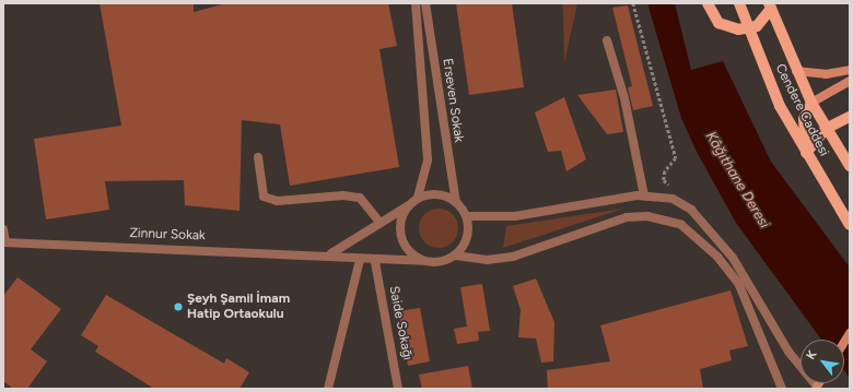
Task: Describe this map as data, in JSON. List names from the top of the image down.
{
  "streets": {
    "main road": ["Cendere Caddesi"],
    "street": ["Erseven Sokak", "Zinnur Sokak", "Saide Sokağı"]
  },
  "crossings": [
    ["Erseven Sokak", "Zinnur Sokak"],
    ["Zinnur Sokak", "Saide Sokağı"]
  ],
  "water": ["Kâğıthane Deresi"],
  "places": ["Şeyh Şamil İmam Hatip Ortaokulu"],
  "north": "top left"
}
